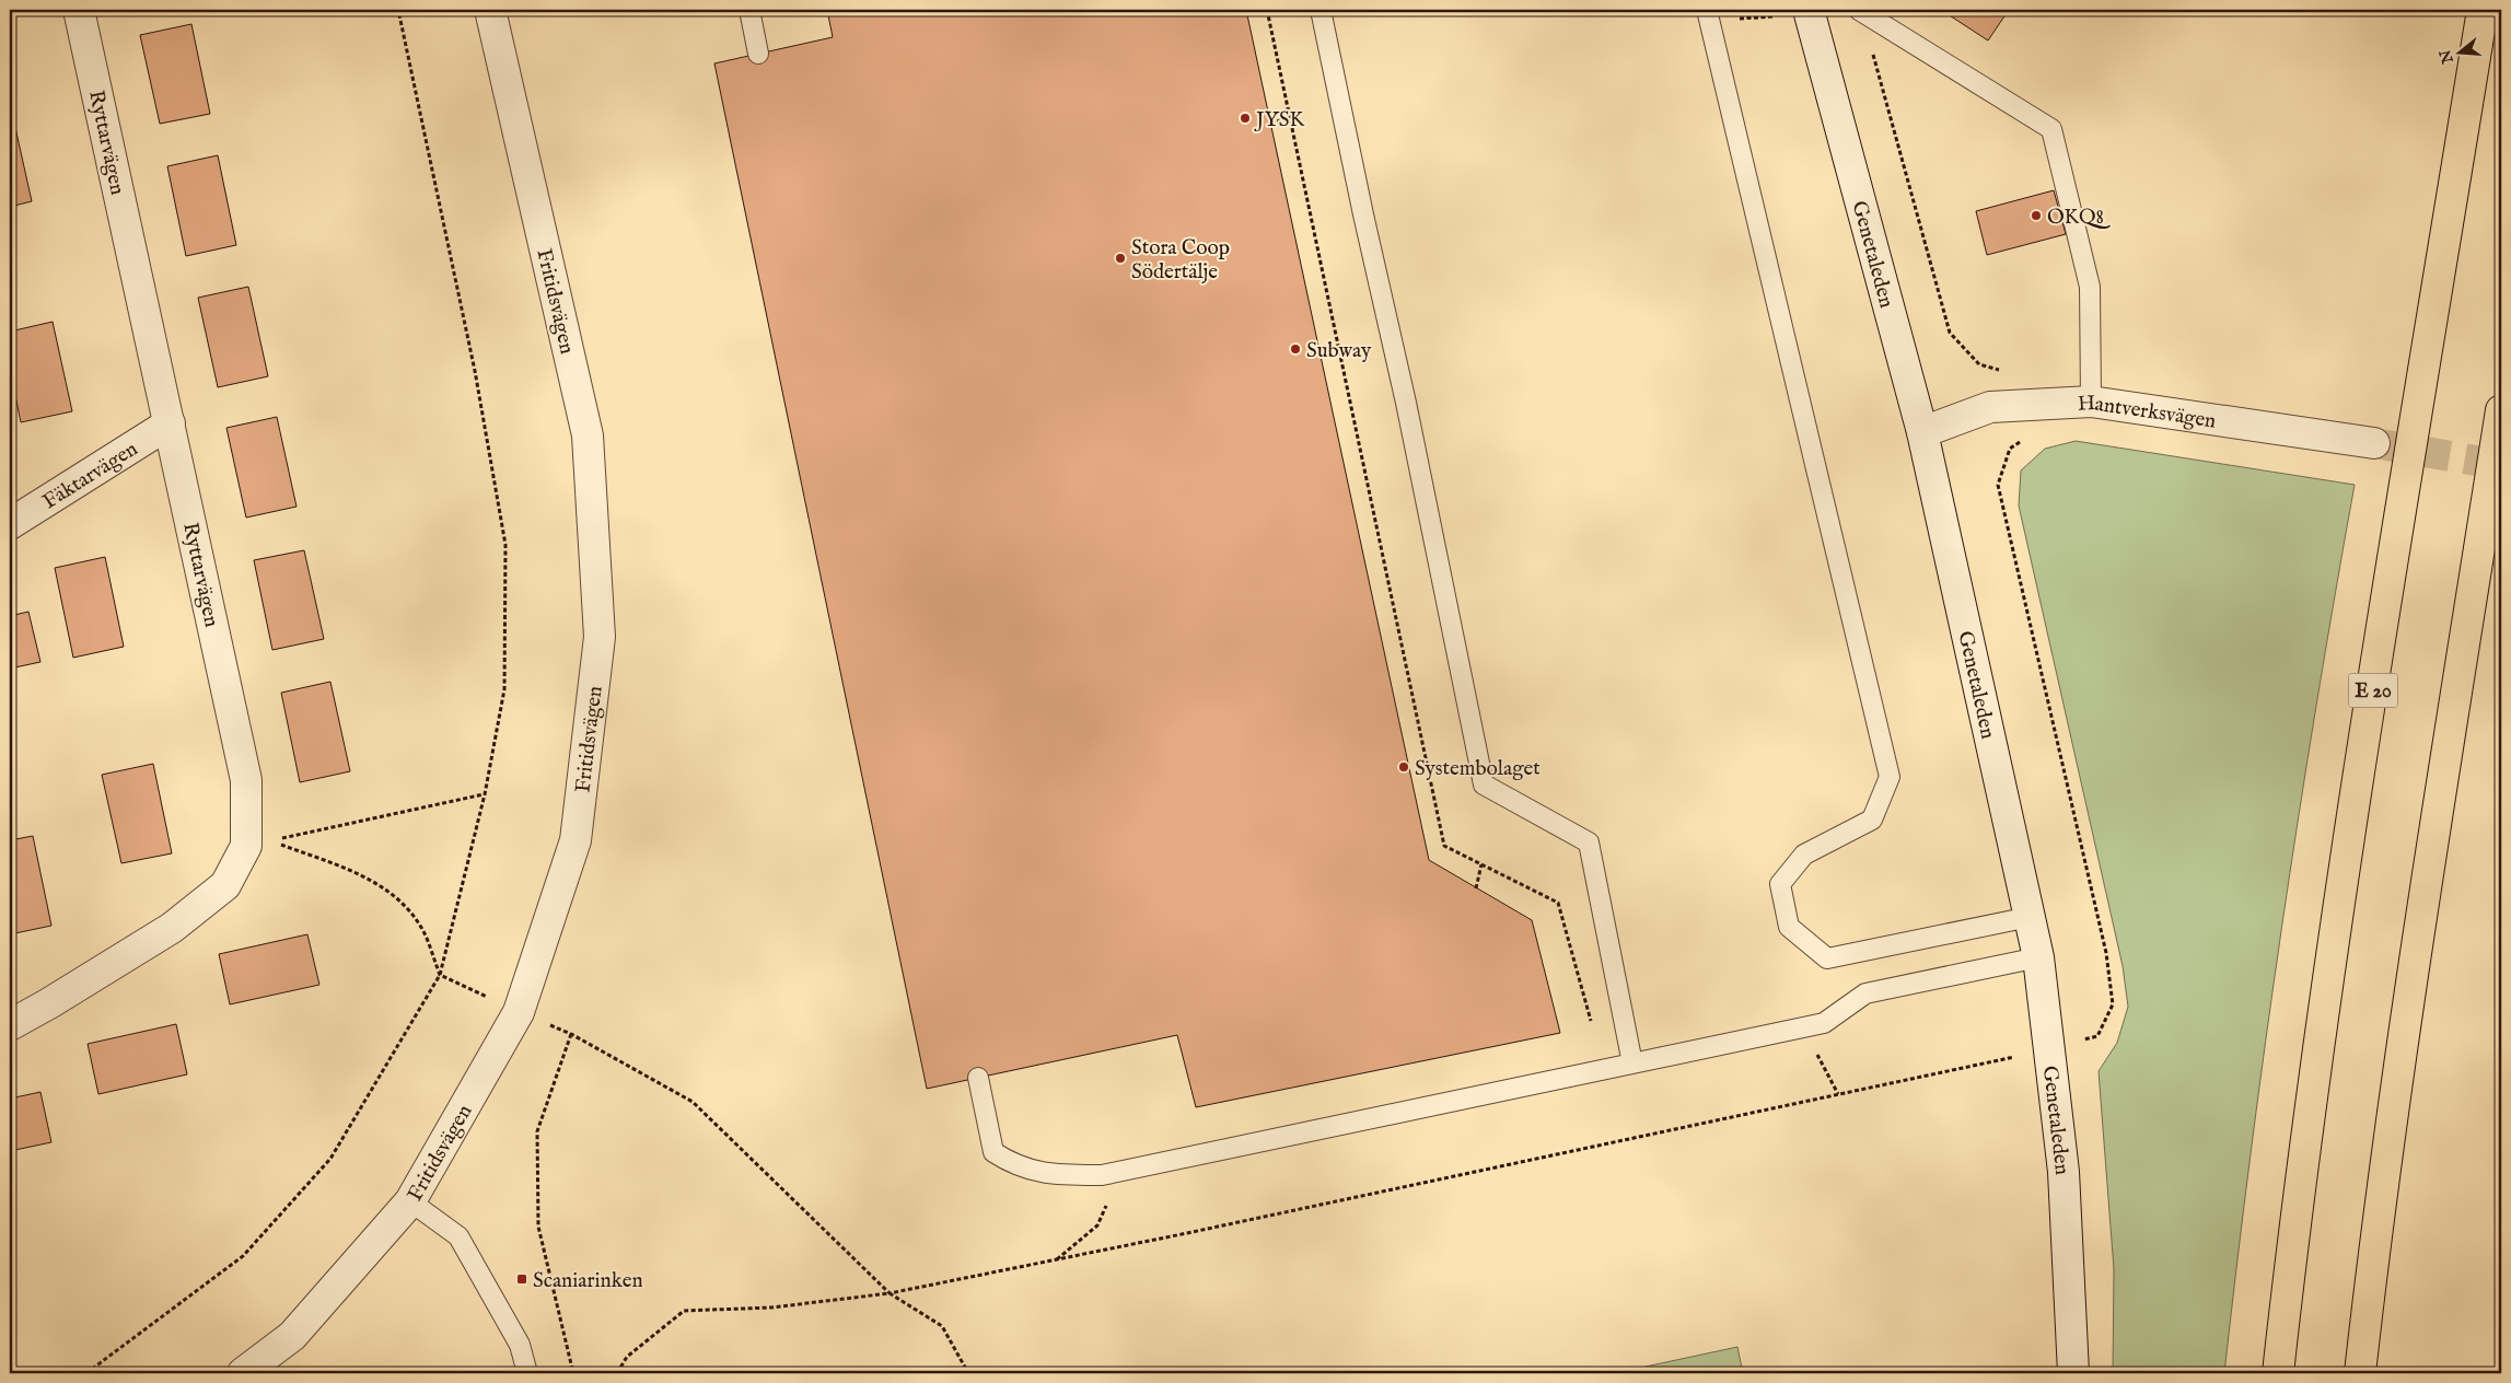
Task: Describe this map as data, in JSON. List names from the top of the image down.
{
  "streets": {
    "highway": ["E 20"],
    "street": [
      "Ryttarvägen",
      "Genetaleden",
      "Fritidsvägen",
      "Hantverksvägen",
      "Fäktarvägen"
    ]
  },
  "crossings": [
    ["Ryttarvägen", "Fäktarvägen"],
    ["Genetaleden", "Hantverksvägen"]
  ],
  "places": {
    "other": [
      "JYSK",
      "OKQ8",
      "Stora Coop Södertälje",
      "Subway",
      "Systembolaget"
    ],
    "transit": ["Scaniarinken"]
  },
  "north": "left"
}
